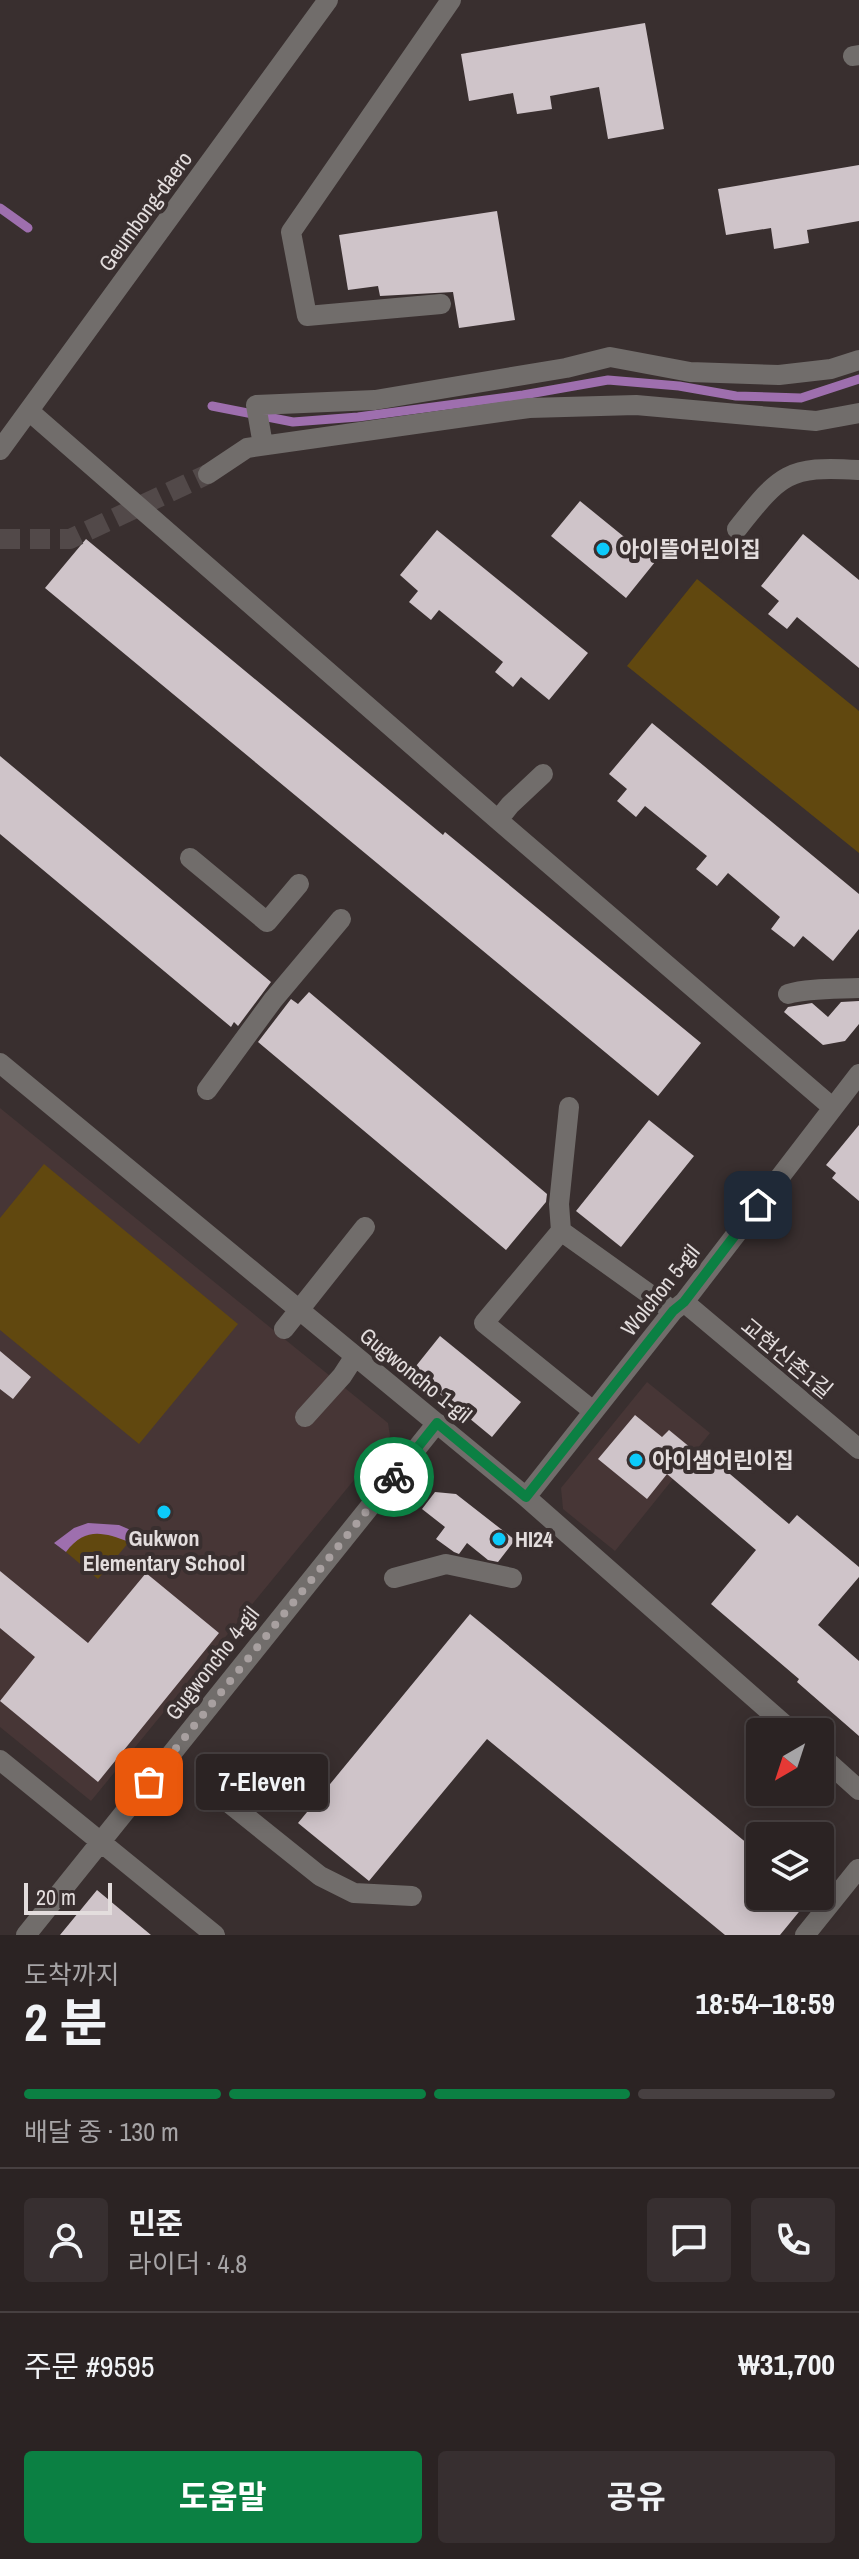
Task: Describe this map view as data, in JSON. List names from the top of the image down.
{
  "streets": {
    "street": [
      "Geumbong-daero",
      "Wolchon 5-gil",
      "교현신촌1길",
      "Gugwoncho 1-gil",
      "Gugwoncho 4-gil"
    ]
  },
  "crossings": [
    ["Wolchon 5-gil", "교현신촌1길"],
    ["Wolchon 5-gil", "Gugwoncho 1-gil"],
    ["Gugwoncho 1-gil", "Gugwoncho 4-gil"]
  ],
  "places": [
    "아이뜰어린이집",
    "아이샘어린이집",
    "Gukwon Elementary School",
    "HI24",
    "7-Eleven"
  ],
  "scale_bar": "20 m",
  "north": "bottom left",
  "page": {
    "bubble": "7-Eleven",
    "scale": "20 m",
    "heading": ["2 분", "도착까지", "18:54–18:59"],
    "panel": [
      "민준",
      "라이더 · 4.8",
      "주문 #9595",
      "₩31,700"
    ],
    "bar": "배달 중 · 130 m",
    "buttons": ["도움말", "공유"]
  }
}
